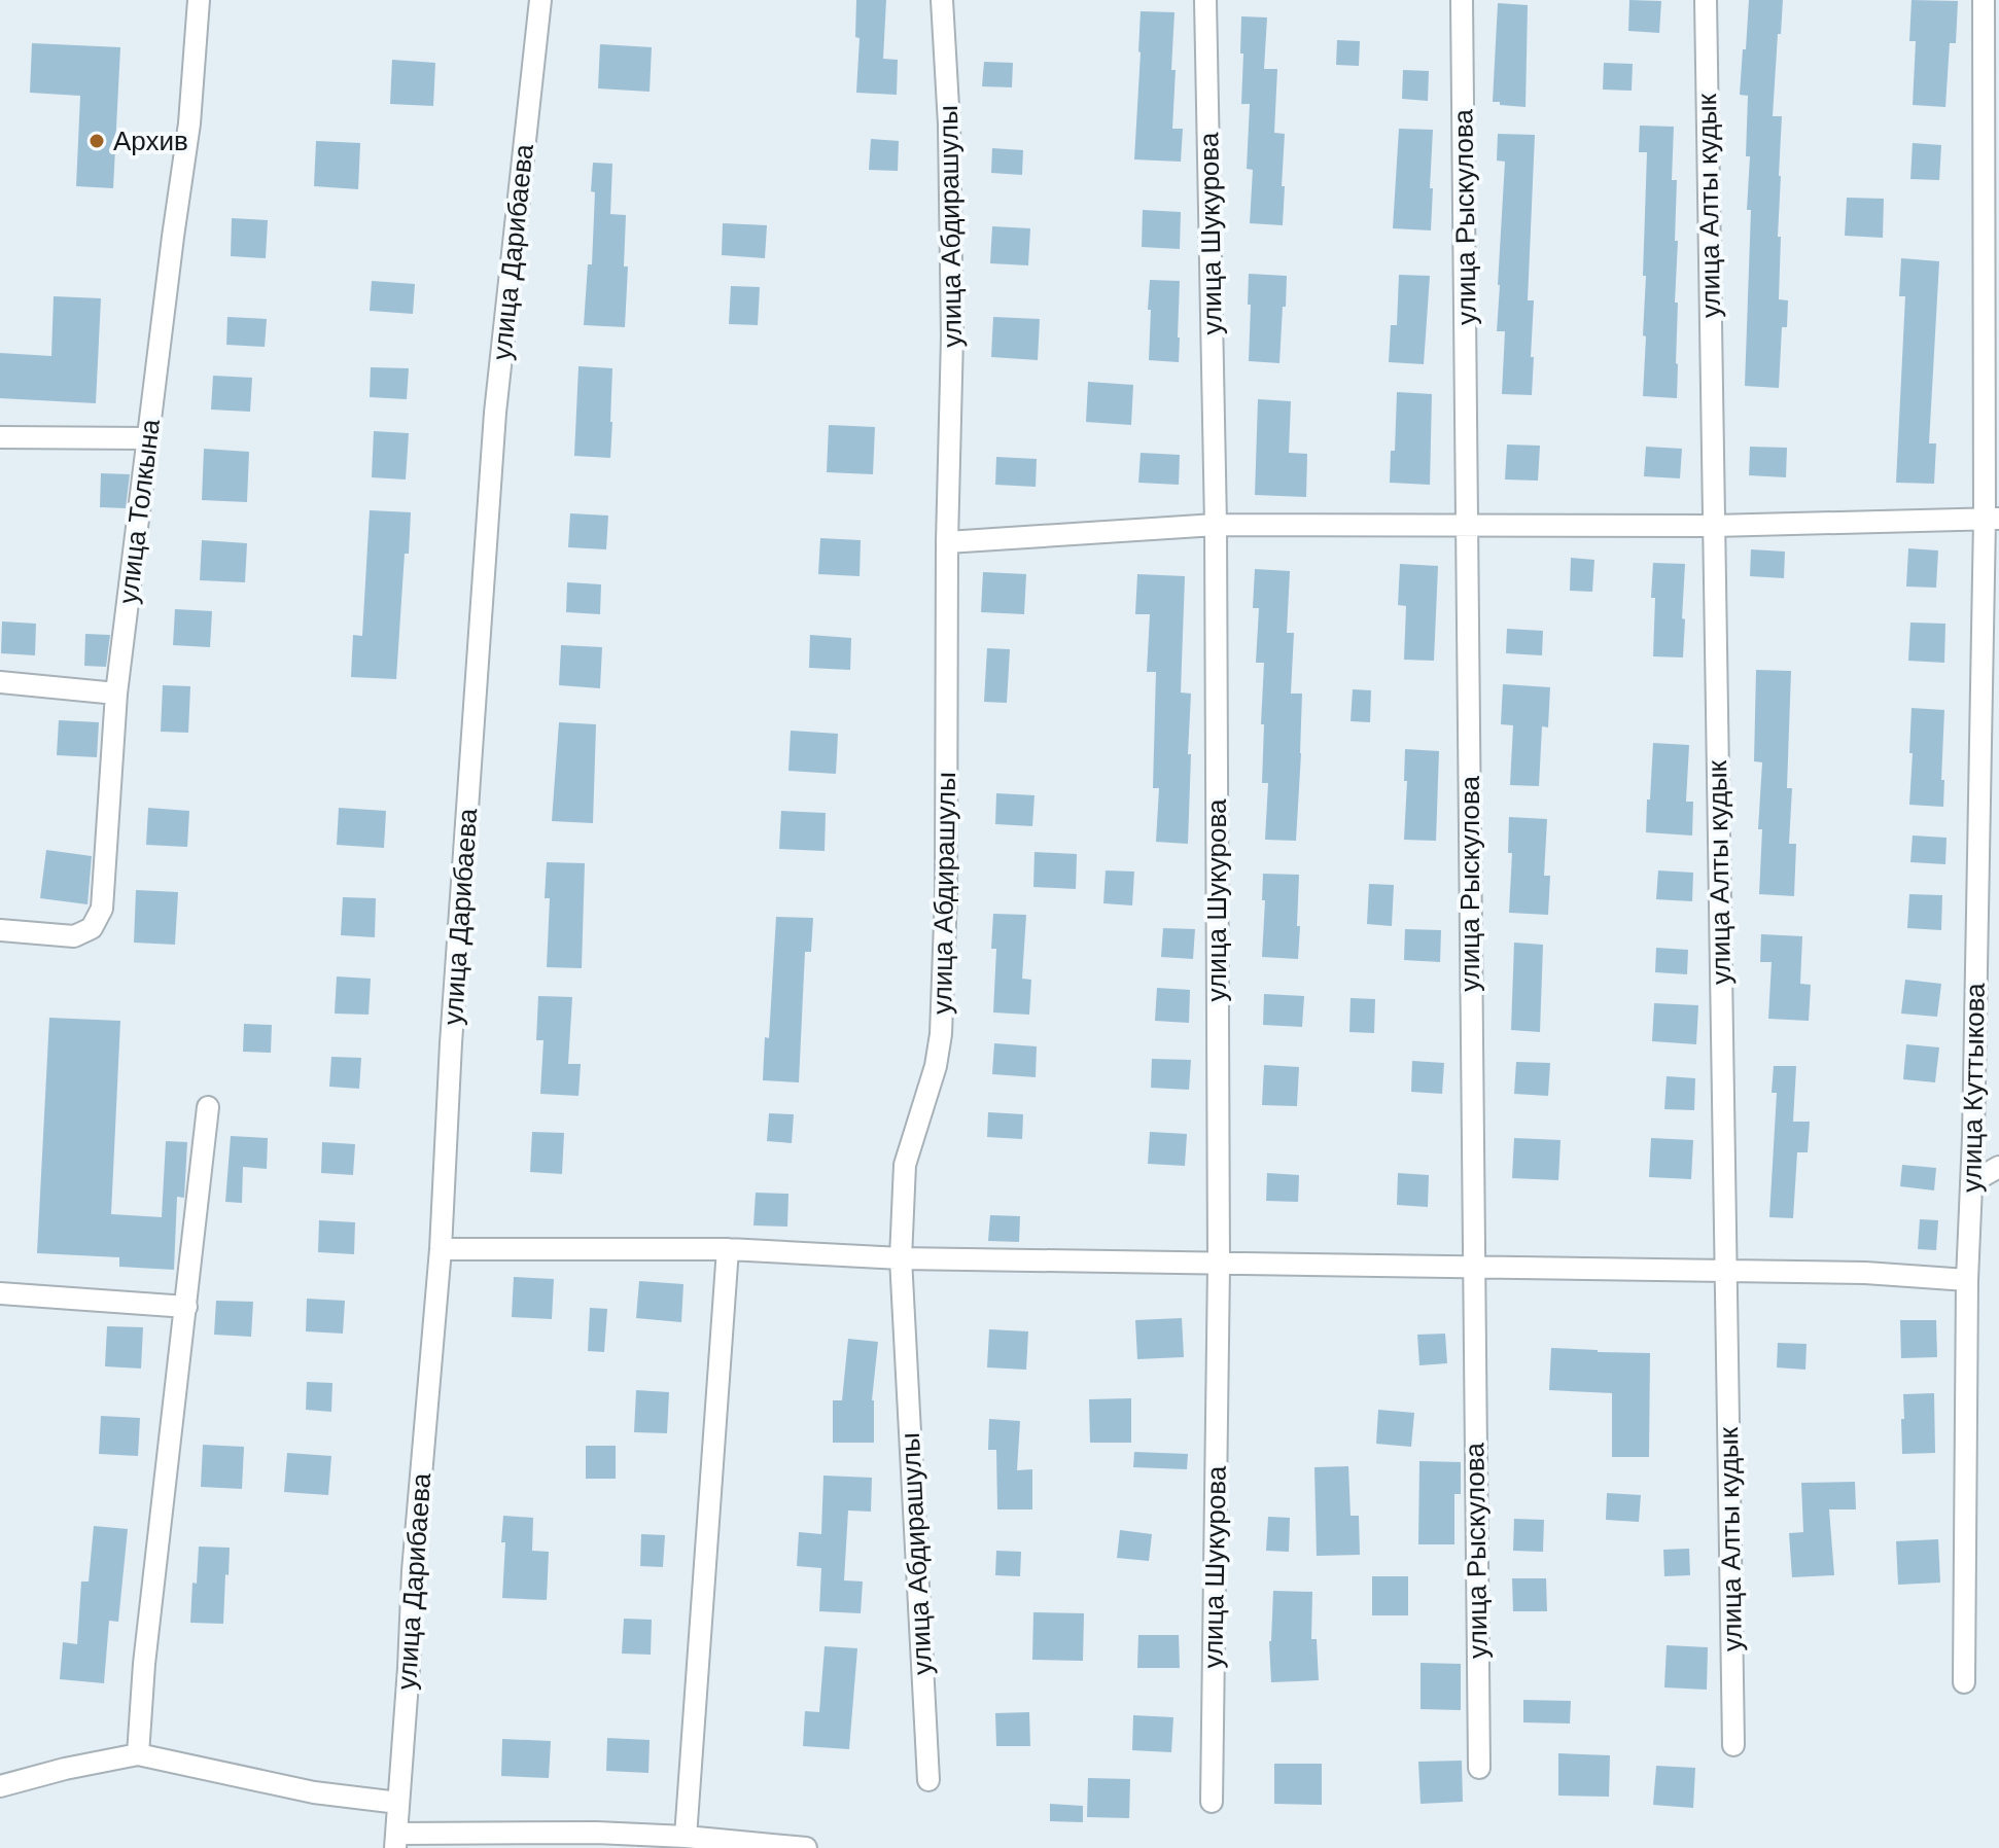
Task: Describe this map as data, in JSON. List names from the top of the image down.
{
  "streets": {
    "street": [
      "улица Алты кудык",
      "улица Рыскулова",
      "улица Абдирашулы",
      "улица Шукурова",
      "улица Дарибаева",
      "улица Толкына",
      "улица Куттыкова"
    ]
  },
  "places": ["Архив"]
}
